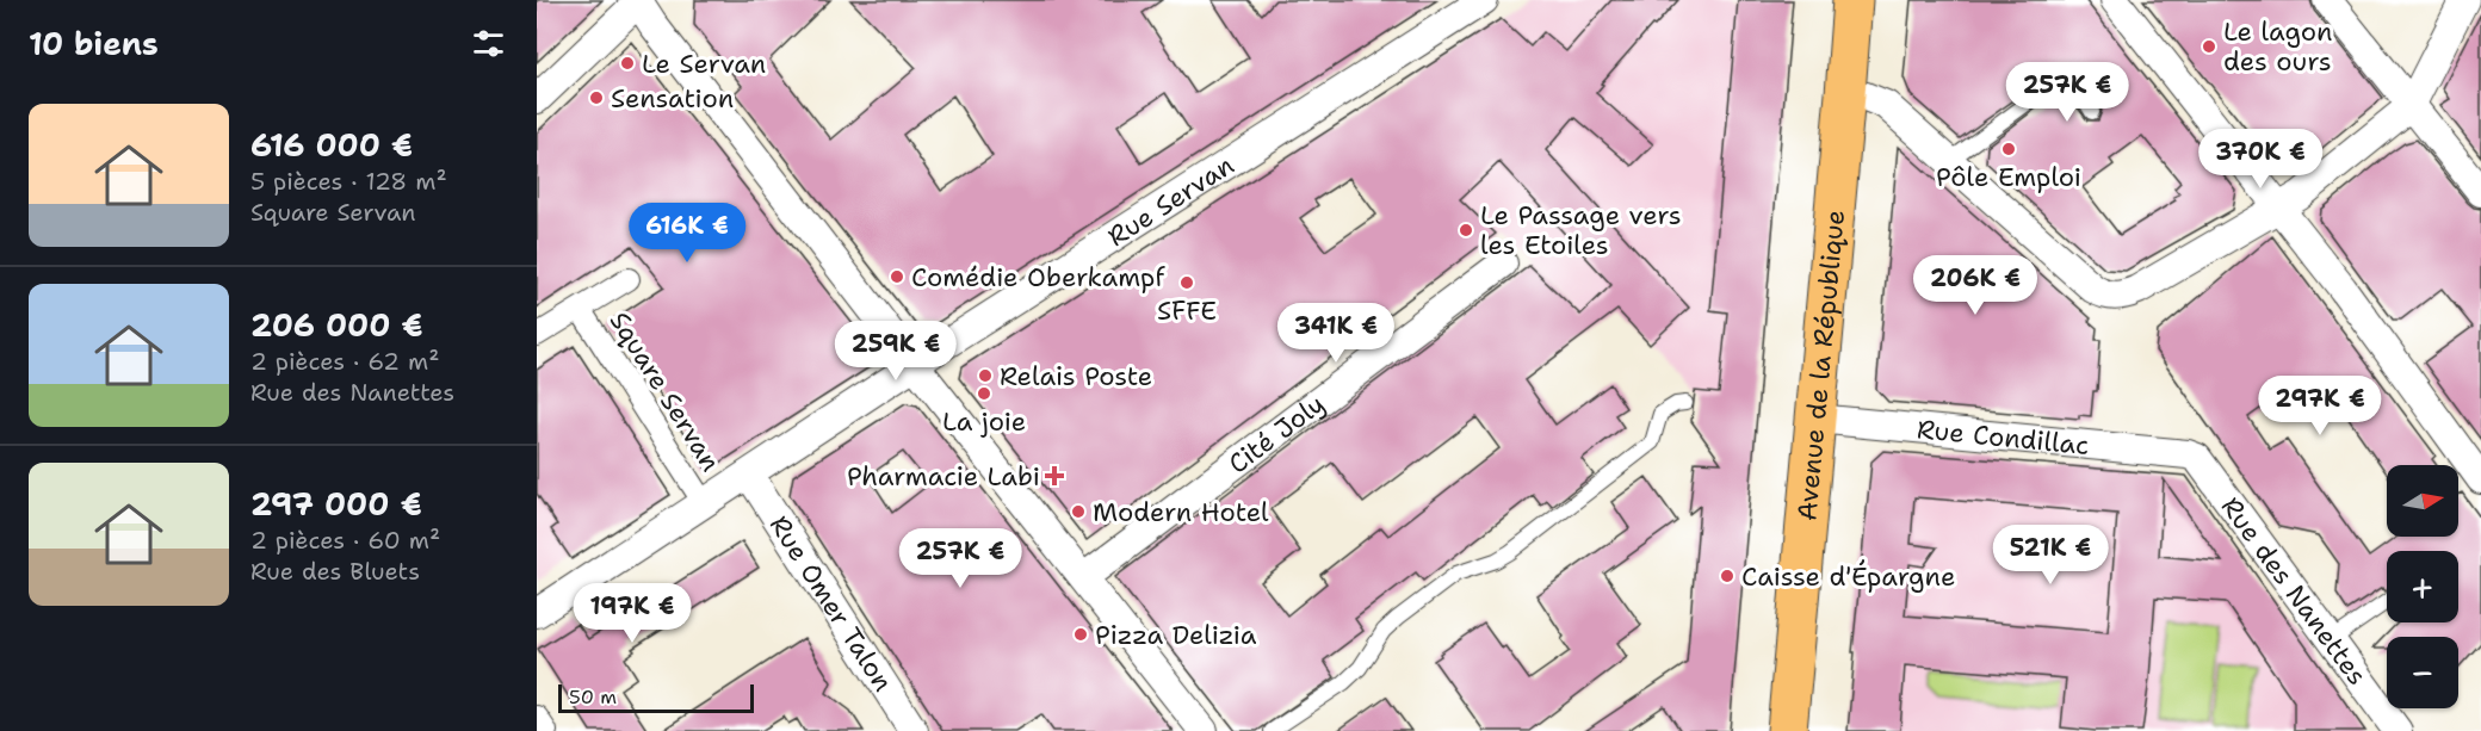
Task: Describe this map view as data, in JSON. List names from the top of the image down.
{
  "streets": {
    "main road": ["Avenue de la République"],
    "street": [
      "Rue Servan",
      "Square Servan",
      "Cité Joly",
      "Rue Condillac",
      "Rue des Nanettes",
      "Rue Omer Talon"
    ]
  },
  "crossings": [
    ["Rue Servan", "Square Servan"],
    ["Rue Servan", "Rue Omer Talon"],
    ["Avenue de la République", "Rue Condillac"],
    ["Rue Condillac", "Rue des Nanettes"]
  ],
  "places": {
    "other": [
      "Le lagon des ours",
      "Le Servan",
      "Sensation",
      "Pôle Emploi",
      "Le Passage vers les Etoiles",
      "Comédie Oberkampf",
      "SFFE",
      "Relais Poste",
      "La joie",
      "Modern Hotel",
      "Caisse d'Épargne",
      "Pizza Delizia"
    ],
    "health": ["Pharmacie Labi"]
  },
  "scale_bar": "50 m",
  "north": "right",
  "page": {
    "heading": "10 biens",
    "price": [
      "257K €",
      "370K €",
      "616K €",
      "206K €",
      "341K €",
      "259K €",
      "297K €",
      "521K €",
      "257K €",
      "197K €"
    ],
    "list": [
      {
        "name": "616 000 €",
        "note": "5 pièces · 128 m² · Square Servan"
      },
      {
        "name": "206 000 €",
        "note": "2 pièces · 62 m² · Rue des Nanettes"
      },
      {
        "name": "297 000 €",
        "note": "2 pièces · 60 m² · Rue des Bluets"
      }
    ],
    "map_buttons": ["+", "−"],
    "scale": "50 m"
  }
}
